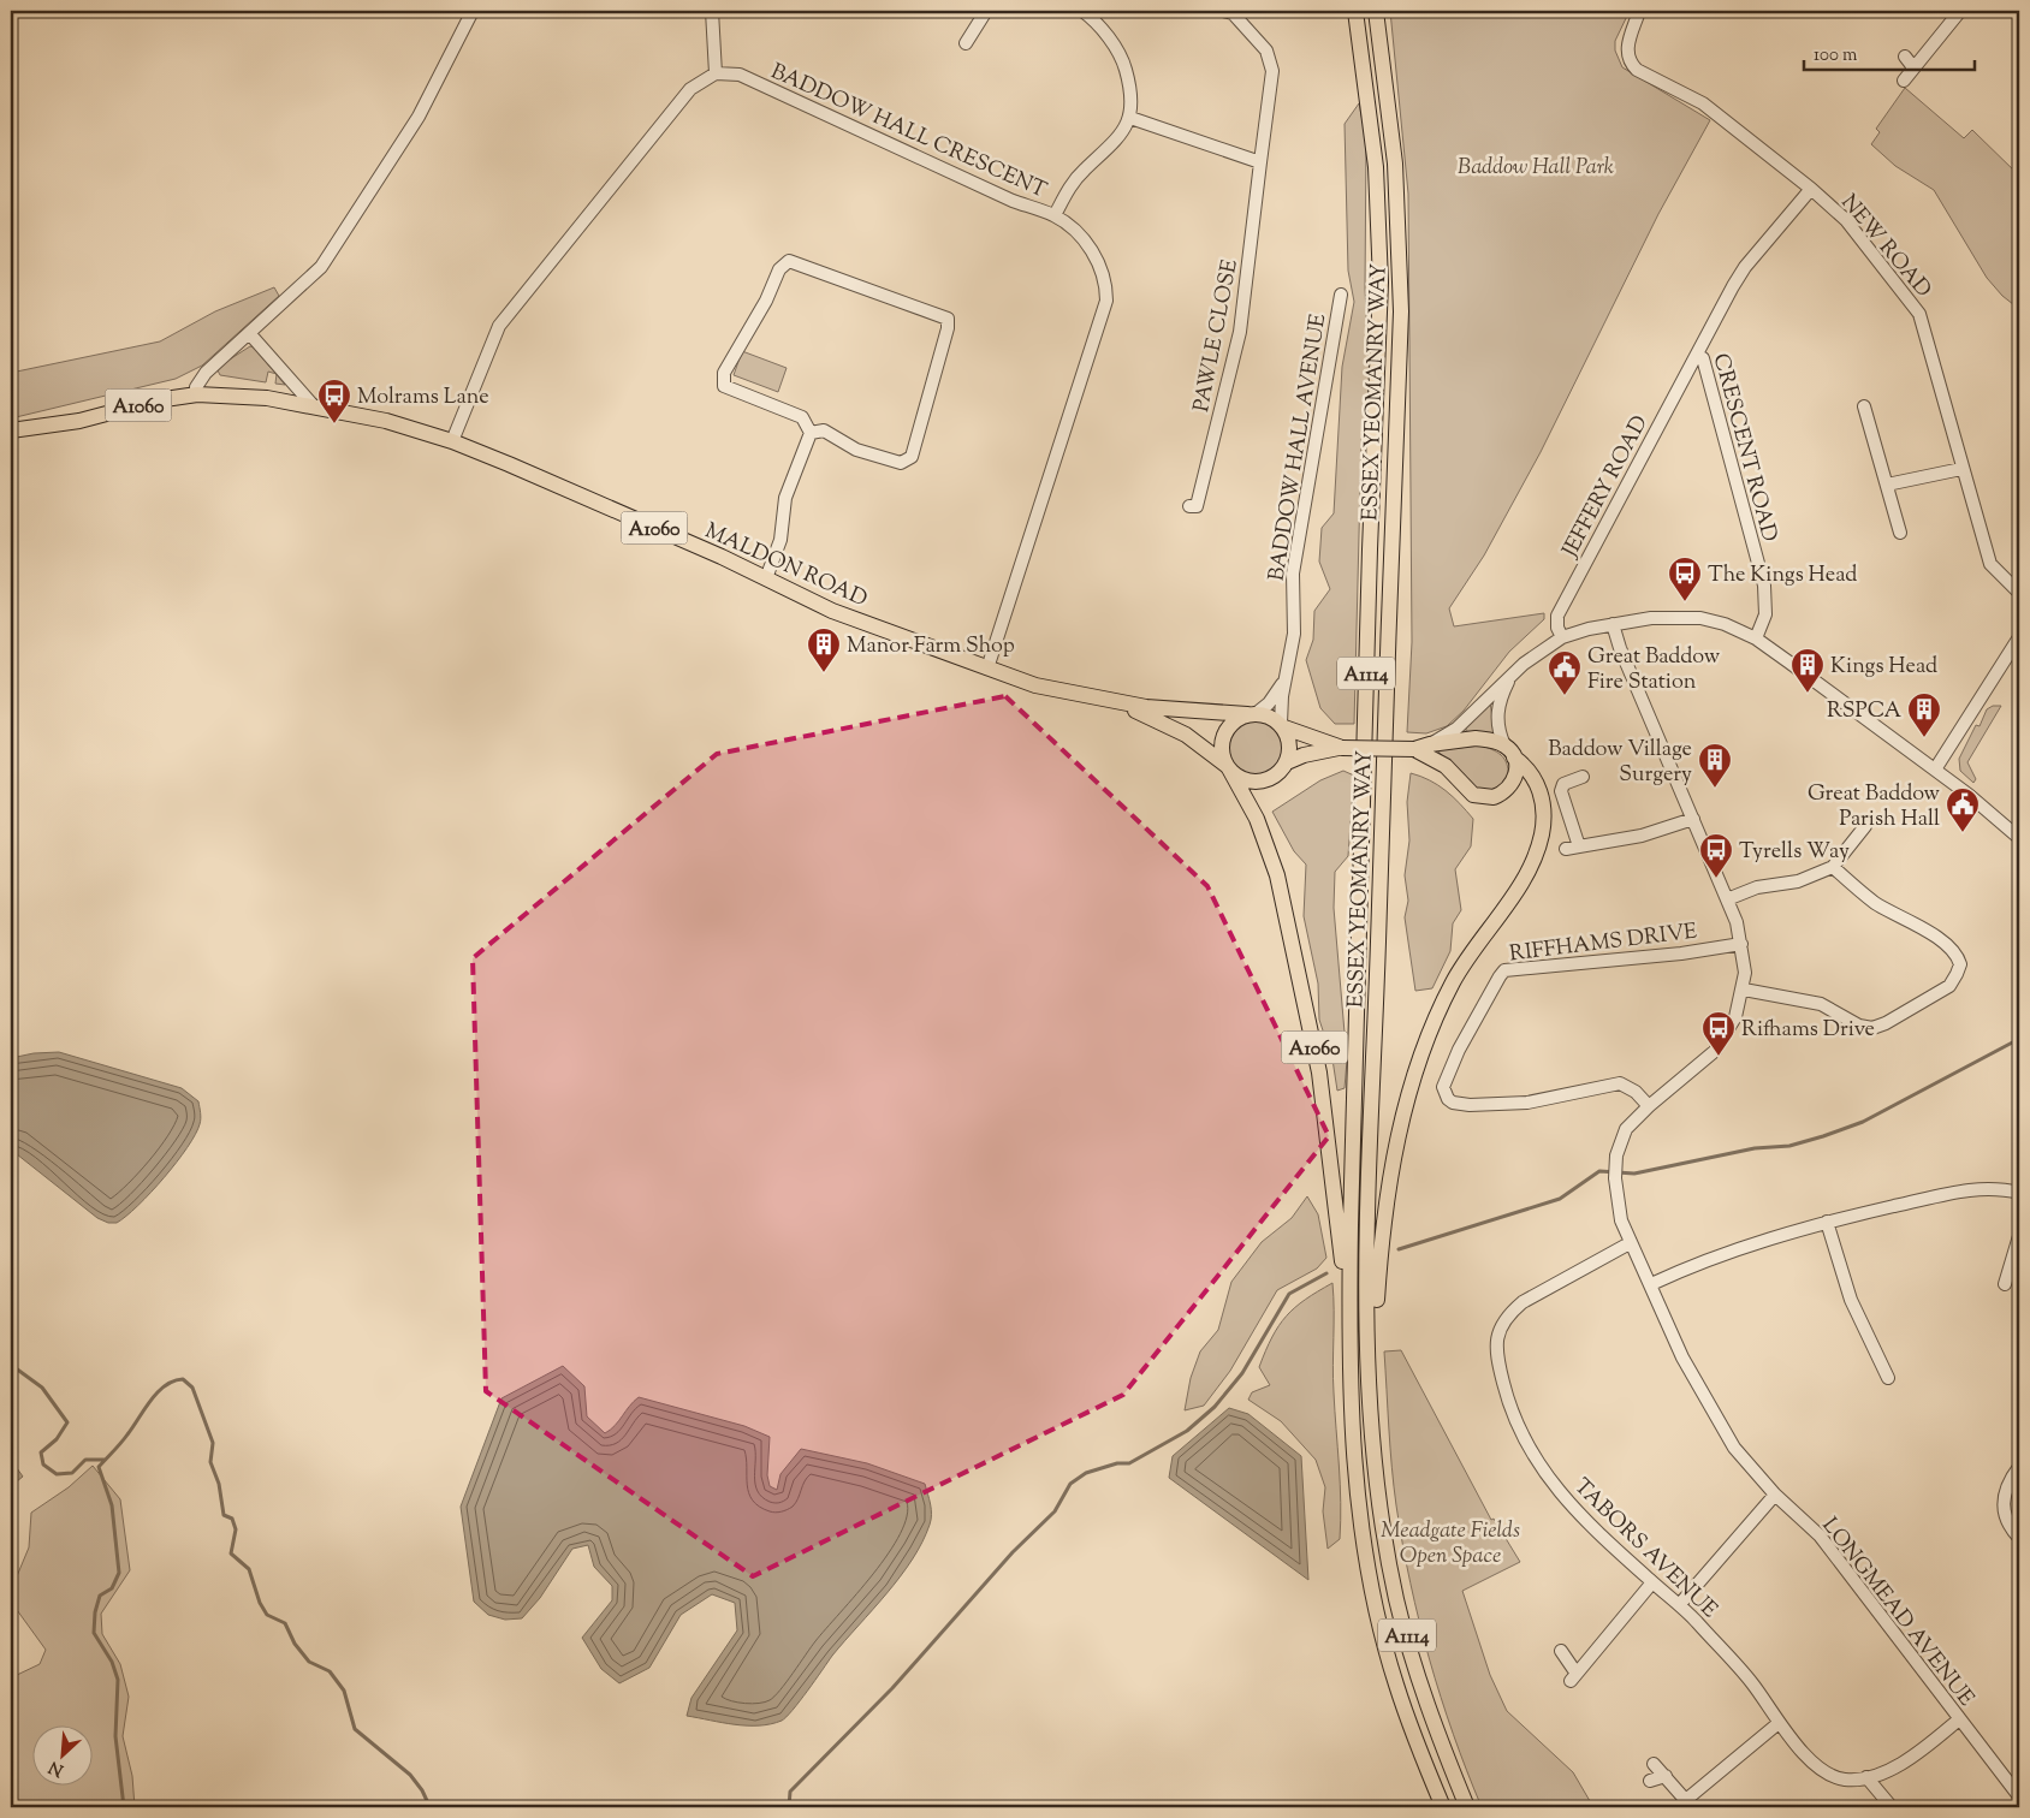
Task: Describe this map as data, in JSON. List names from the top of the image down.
{
  "streets": {
    "main road": [
      "ESSEX YEOMANRY WAY",
      "A1060",
      "MALDON ROAD",
      "A1114"
    ],
    "street": [
      "BADDOW HALL CRESCENT",
      "NEW ROAD",
      "PAWLE CLOSE",
      "BADDOW HALL AVENUE",
      "CRESCENT ROAD",
      "JEFFERY ROAD",
      "RIFFHAMS DRIVE",
      "TABORS AVENUE",
      "LONGMEAD AVENUE"
    ]
  },
  "crossings": [
    ["BADDOW HALL CRESCENT", "MALDON ROAD"],
    ["NEW ROAD", "CRESCENT ROAD"],
    ["ESSEX YEOMANRY WAY", "A1060"],
    ["ESSEX YEOMANRY WAY", "A1114"],
    ["A1060", "BADDOW HALL AVENUE"],
    ["A1060", "MALDON ROAD"],
    ["BADDOW HALL AVENUE", "MALDON ROAD"],
    ["CRESCENT ROAD", "JEFFERY ROAD"],
    ["RIFFHAMS DRIVE", "LONGMEAD AVENUE"],
    ["TABORS AVENUE", "LONGMEAD AVENUE"]
  ],
  "parks": ["Baddow Hall Park", "Meadgate Fields Open Space"],
  "places": {
    "bus stop": [
      "Molrams Lane",
      "The Kings Head",
      "Tyrells Way",
      "Rifhams Drive"
    ],
    "building": [
      "Manor Farm Shop",
      "Kings Head",
      "RSPCA",
      "Baddow Village Surgery"
    ],
    "public building": ["Great Baddow Fire Station", "Great Baddow Parish Hall"]
  },
  "scale_bar": "100 m",
  "north": "bottom left"
}
